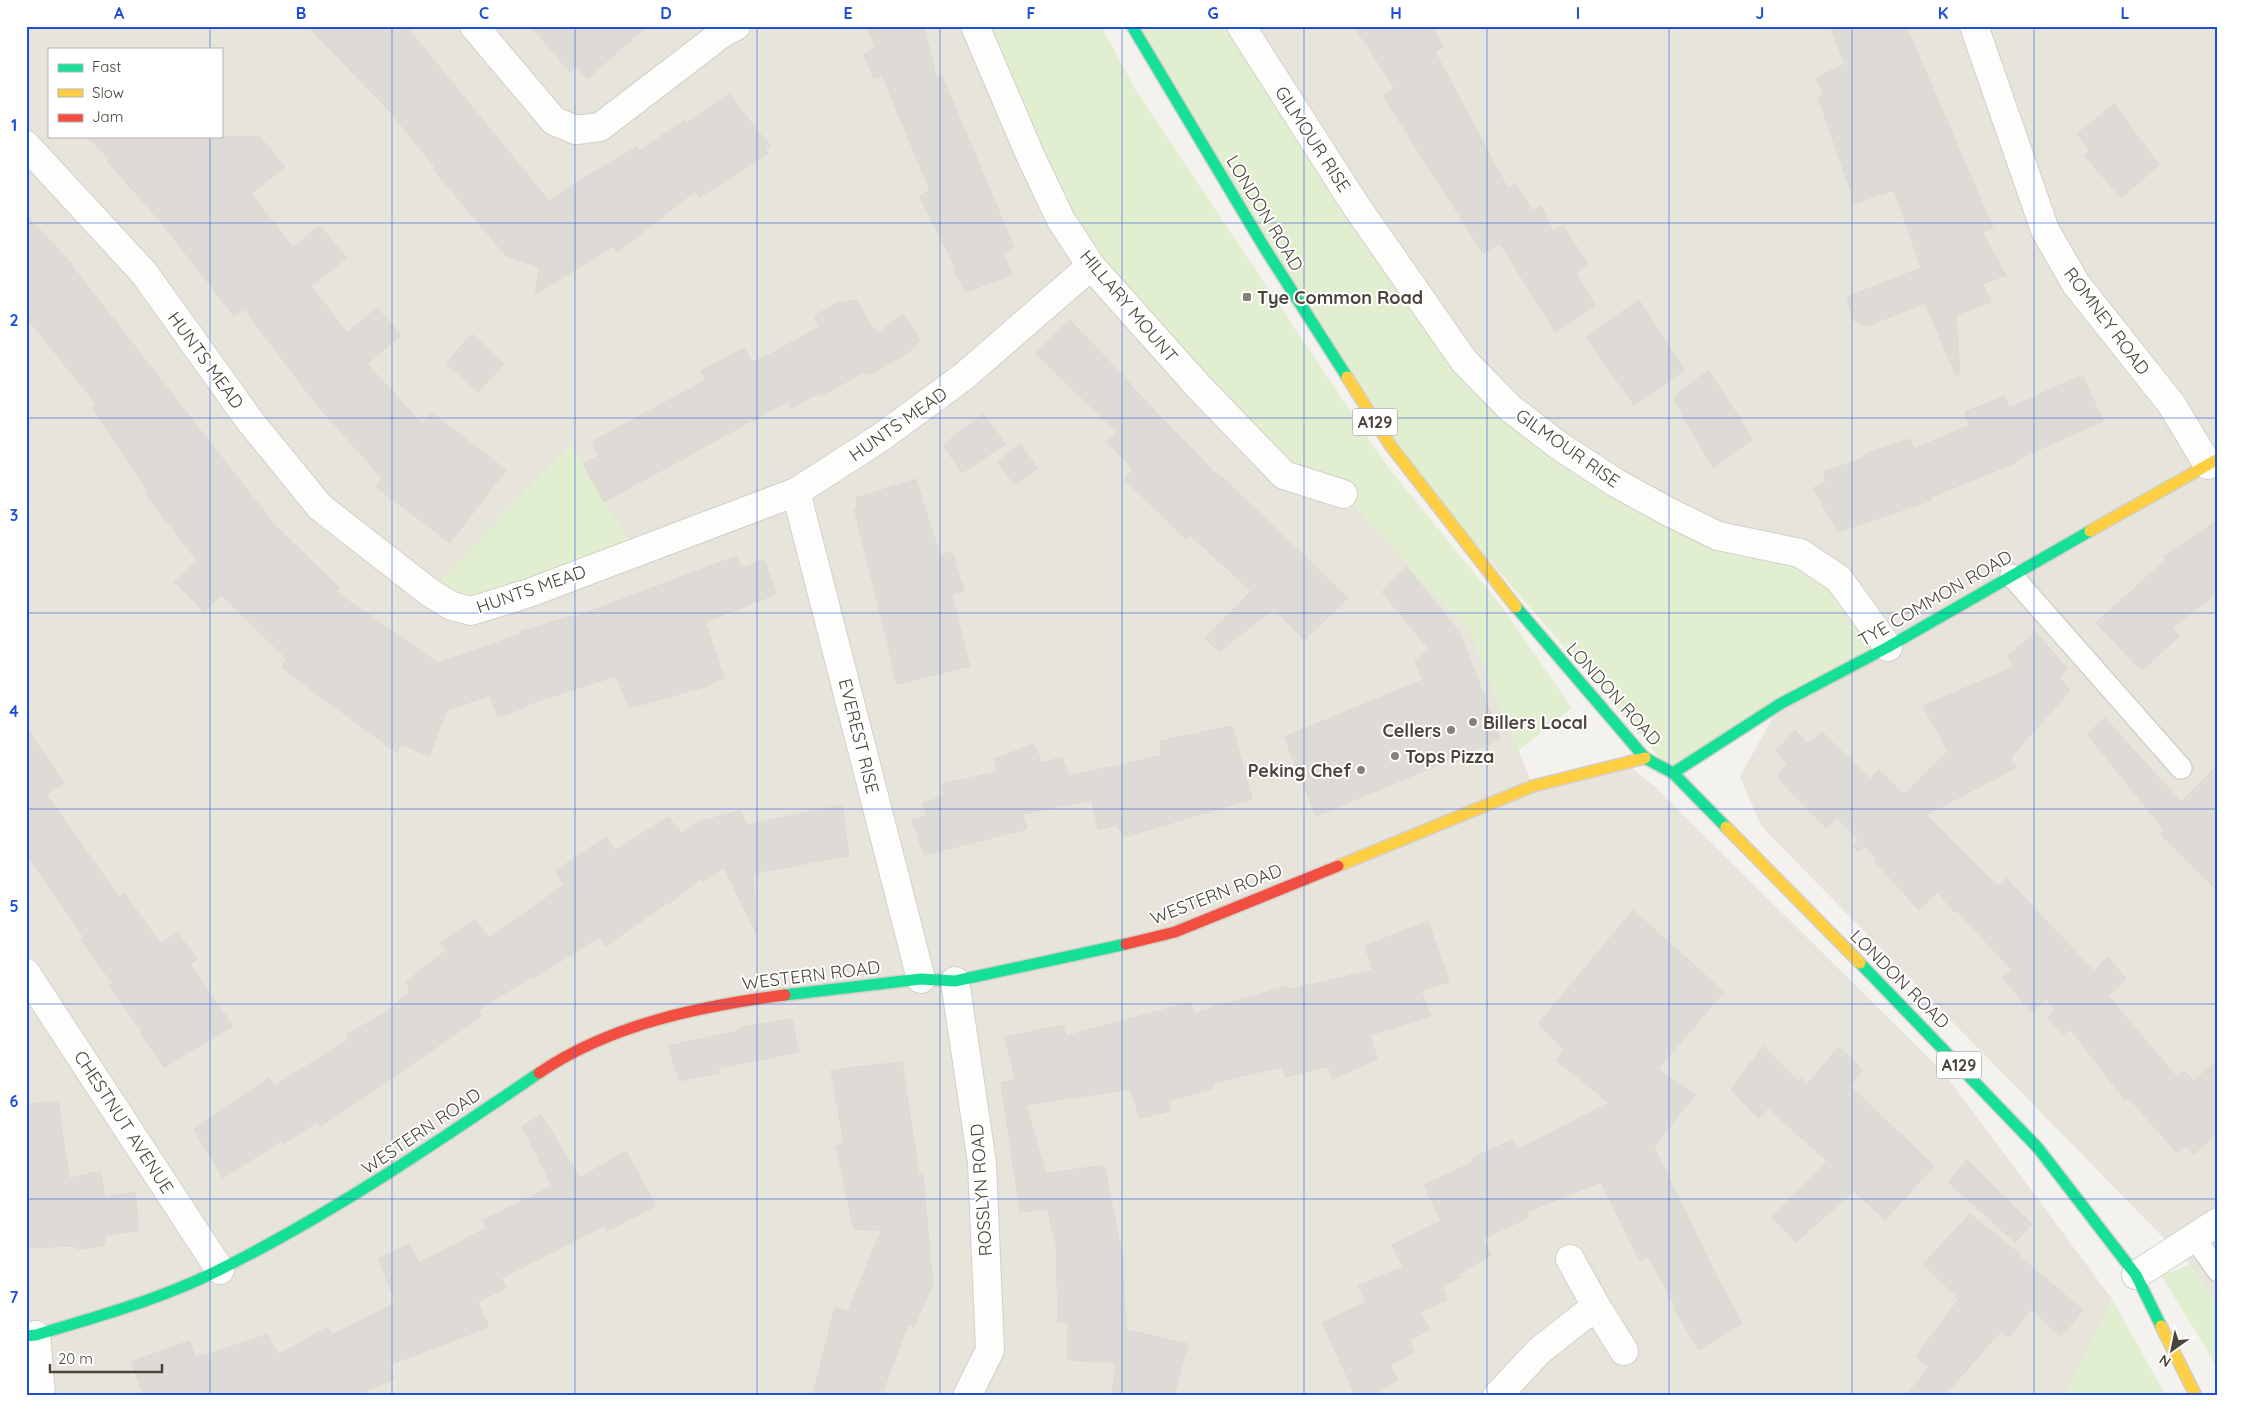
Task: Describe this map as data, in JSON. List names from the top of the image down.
{
  "streets": {
    "street": [
      "GILMOUR RISE",
      "LONDON ROAD",
      "HILLARY MOUNT",
      "ROMNEY ROAD",
      "HUNTS MEAD",
      "A129",
      "TYE COMMON ROAD",
      "EVEREST RISE",
      "WESTERN ROAD",
      "CHESTNUT AVENUE",
      "ROSSLYN ROAD"
    ]
  },
  "crossings": [
    ["GILMOUR RISE", "TYE COMMON ROAD"],
    ["LONDON ROAD", "TYE COMMON ROAD"],
    ["LONDON ROAD", "WESTERN ROAD"],
    ["HILLARY MOUNT", "HUNTS MEAD"],
    ["ROMNEY ROAD", "TYE COMMON ROAD"],
    ["HUNTS MEAD", "EVEREST RISE"],
    ["EVEREST RISE", "WESTERN ROAD"],
    ["WESTERN ROAD", "CHESTNUT AVENUE"],
    ["WESTERN ROAD", "ROSSLYN ROAD"]
  ],
  "places": {
    "transit": ["Tye Common Road"],
    "other": [
      "Billers Local",
      "Cellers",
      "Tops Pizza",
      "Peking Chef"
    ]
  },
  "legend": ["Fast", "Slow", "Jam"],
  "scale_bar": "20 m",
  "north": "bottom left",
  "grid": {
    "columns": [
      "A",
      "B",
      "C",
      "D",
      "E",
      "F",
      "G",
      "H",
      "I",
      "J",
      "K",
      "L"
    ],
    "rows": [
      "1",
      "2",
      "3",
      "4",
      "5",
      "6",
      "7"
    ]
  }
}
